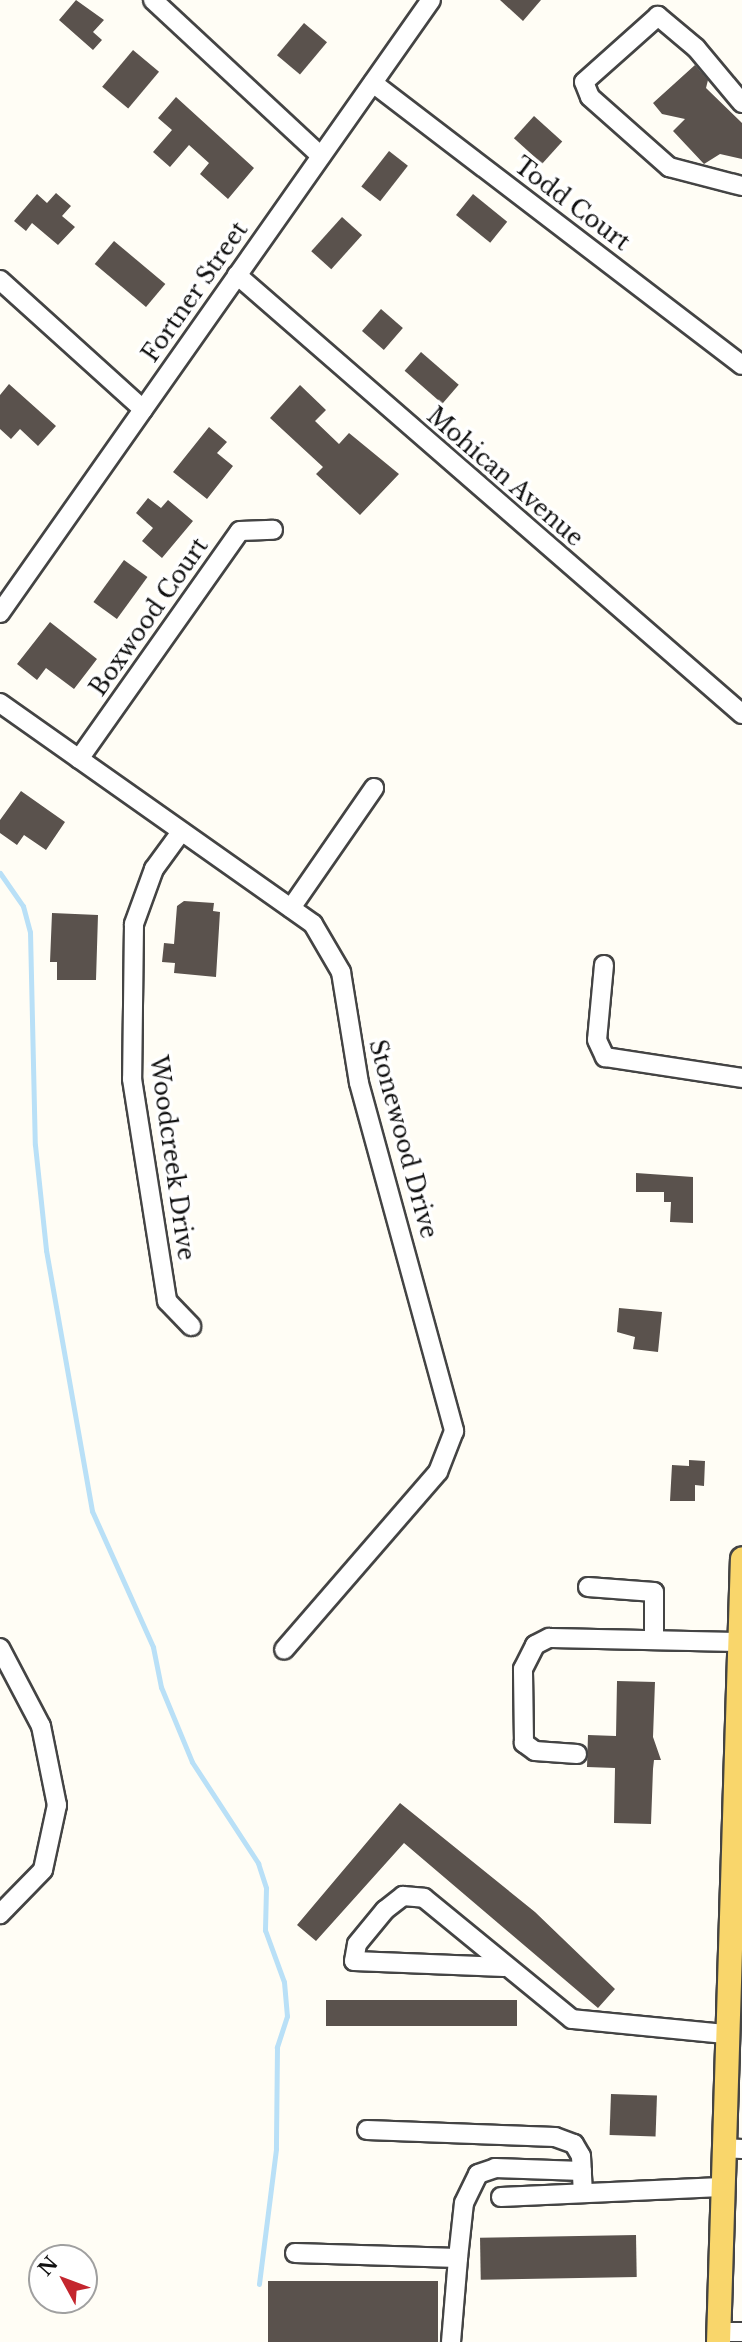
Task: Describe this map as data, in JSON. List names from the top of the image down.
{
  "streets": {
    "street": [
      "Todd Court",
      "Fortner Street",
      "Mohican Avenue",
      "Boxwood Court",
      "Stonewood Drive",
      "Woodcreek Drive"
    ]
  },
  "crossings": [
    ["Todd Court", "Fortner Street"],
    ["Fortner Street", "Mohican Avenue"],
    ["Boxwood Court", "Stonewood Drive"],
    ["Stonewood Drive", "Woodcreek Drive"]
  ],
  "north": "top left"
}
